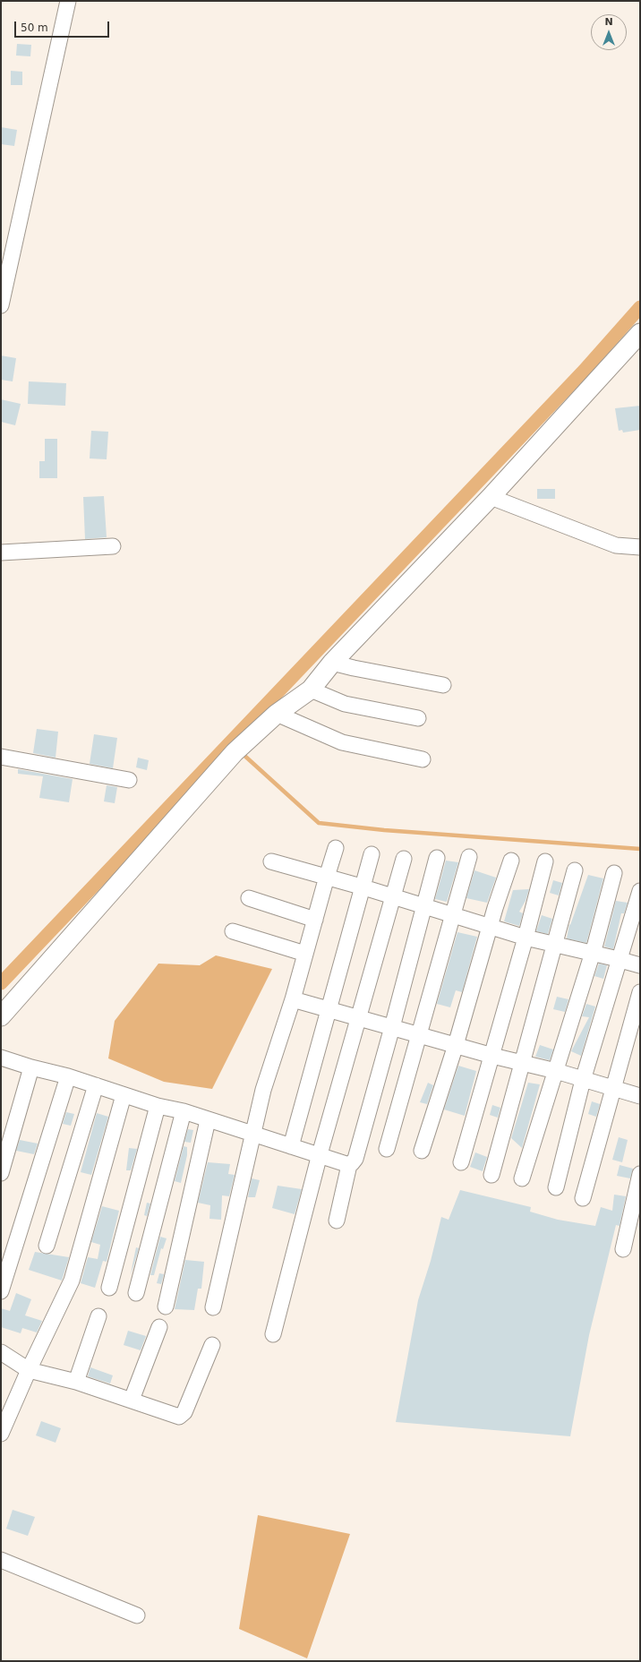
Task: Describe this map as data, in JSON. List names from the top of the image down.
{
  "scale_bar": "50 m",
  "north": "top"
}
